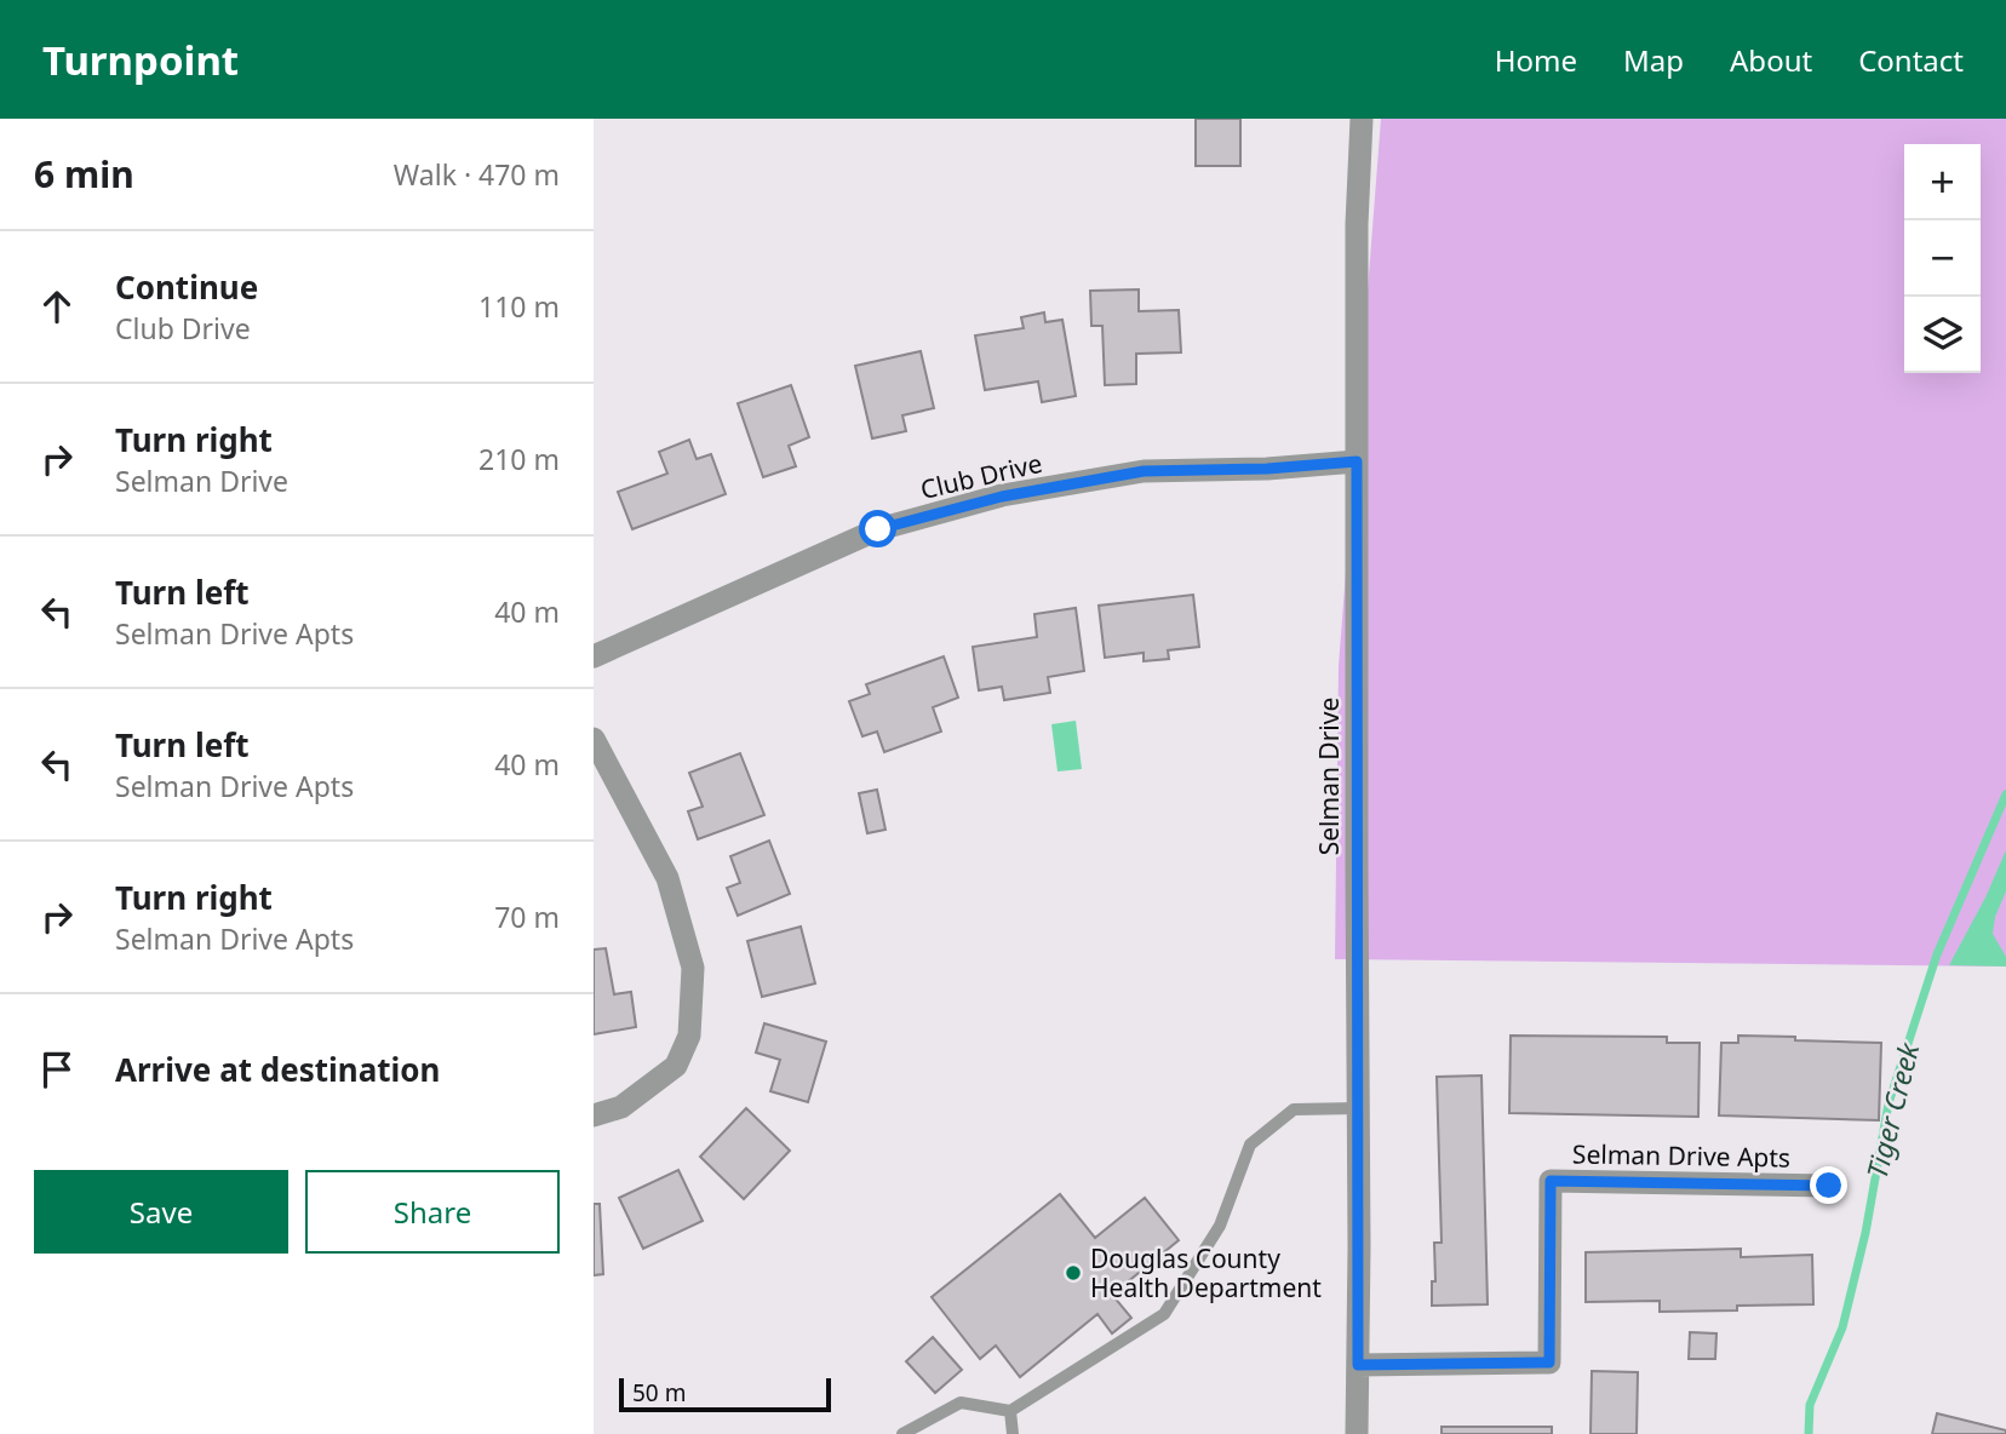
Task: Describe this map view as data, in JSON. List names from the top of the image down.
{
  "streets": {
    "street": ["Club Drive", "Selman Drive", "Selman Drive Apts"]
  },
  "crossings": [
    ["Club Drive", "Selman Drive"],
    ["Selman Drive", "Selman Drive Apts"]
  ],
  "water": ["Tiger Creek"],
  "places": ["Douglas County Health Department"],
  "scale_bar": "50 m",
  "page": {
    "header": "Turnpoint",
    "nav": [
      "Home",
      "Map",
      "About",
      "Contact"
    ],
    "heading": ["6 min", "Walk · 470 m"],
    "map_buttons": ["+", "−"],
    "list": [
      ["Continue", "Club Drive", "110 m"],
      ["Turn right", "Selman Drive", "210 m"],
      ["Turn left", "Selman Drive Apts", "40 m"],
      ["Turn left", "Selman Drive Apts", "40 m"],
      ["Turn right", "Selman Drive Apts", "70 m"],
      "Arrive at destination"
    ],
    "buttons": ["Save", "Share"],
    "scale": "50 m"
  }
}
